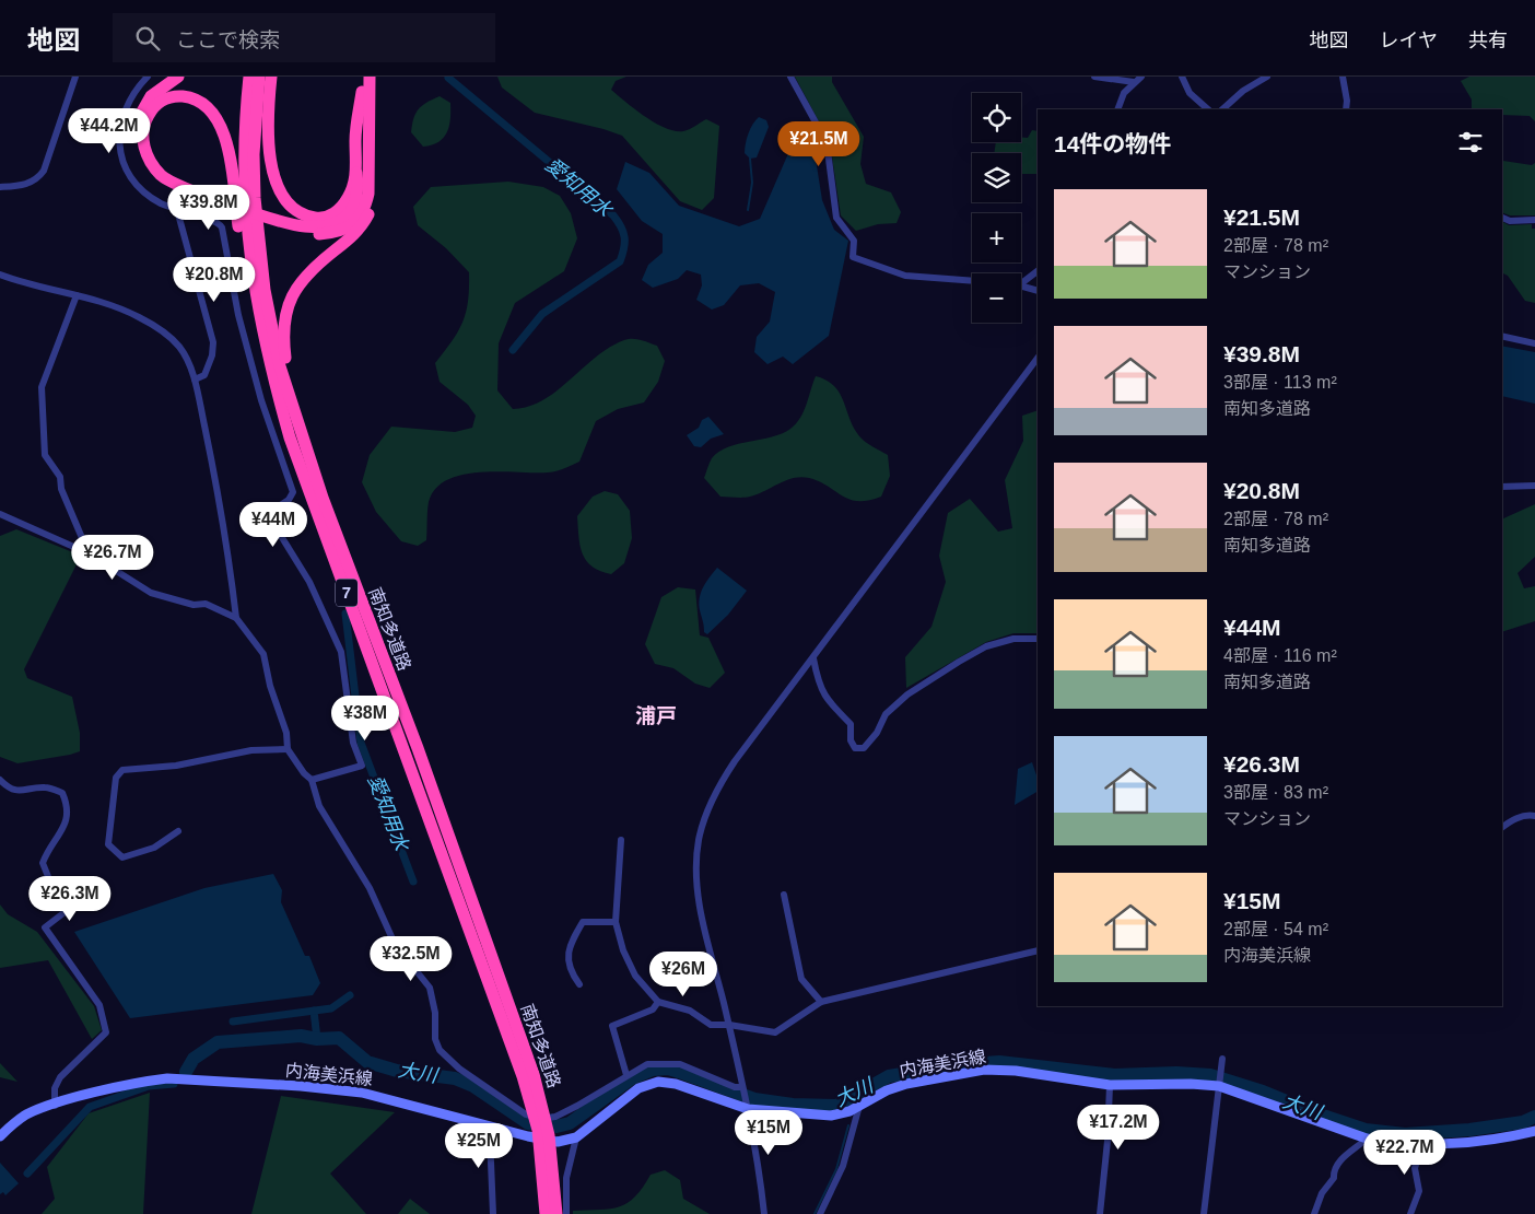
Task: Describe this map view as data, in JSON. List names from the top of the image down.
{
  "streets": {
    "highway": ["7", "南知多道路"],
    "main road": ["内海美浜線"]
  },
  "districts": ["浦戸"],
  "water": ["愛知用水", "大川"],
  "page": {
    "header": "地図",
    "search": "ここで検索",
    "nav": ["地図", "レイヤ", "共有"],
    "map_buttons": ["+", "−"],
    "price": [
      "¥44.2M",
      "¥21.5M",
      "¥39.8M",
      "¥20.8M",
      "¥44M",
      "¥26.7M",
      "¥38M",
      "¥26.3M",
      "¥32.5M",
      "¥26M",
      "¥17.2M",
      "¥15M",
      "¥25M",
      "¥22.7M"
    ],
    "heading": "14件の物件",
    "list": [
      {
        "name": "¥21.5M",
        "note": "2部屋 · 78 m² · マンション"
      },
      {
        "name": "¥39.8M",
        "note": "3部屋 · 113 m² · 南知多道路"
      },
      {
        "name": "¥20.8M",
        "note": "2部屋 · 78 m² · 南知多道路"
      },
      {
        "name": "¥44M",
        "note": "4部屋 · 116 m² · 南知多道路"
      },
      {
        "name": "¥26.3M",
        "note": "3部屋 · 83 m² · マンション"
      },
      {
        "name": "¥15M",
        "note": "2部屋 · 54 m² · 内海美浜線"
      }
    ]
  }
}
